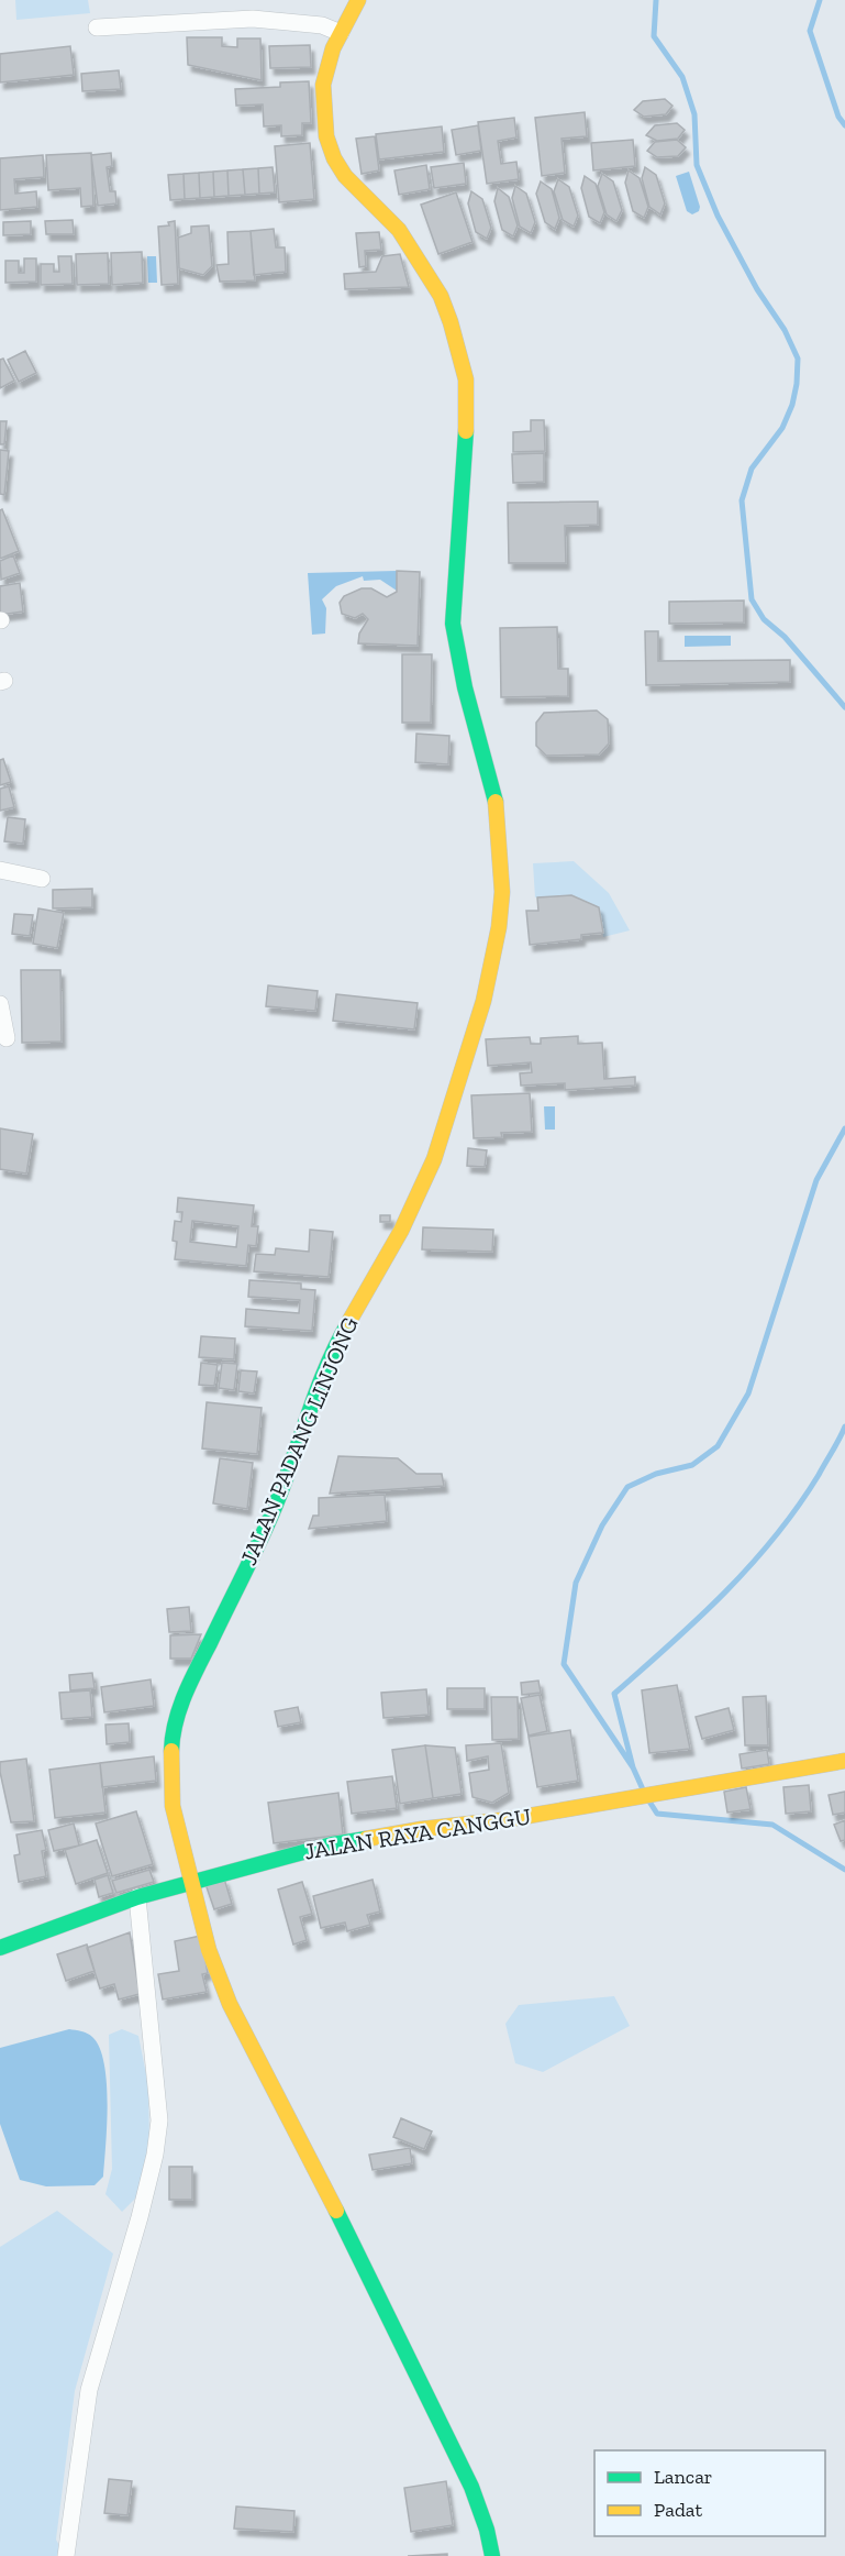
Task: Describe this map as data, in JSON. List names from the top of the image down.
{
  "streets": {
    "street": ["JALAN PADANG LINJONG", "JALAN RAYA CANGGU"]
  },
  "crossings": [
    ["JALAN PADANG LINJONG", "JALAN RAYA CANGGU"]
  ],
  "legend": ["Lancar", "Padat"]
}
